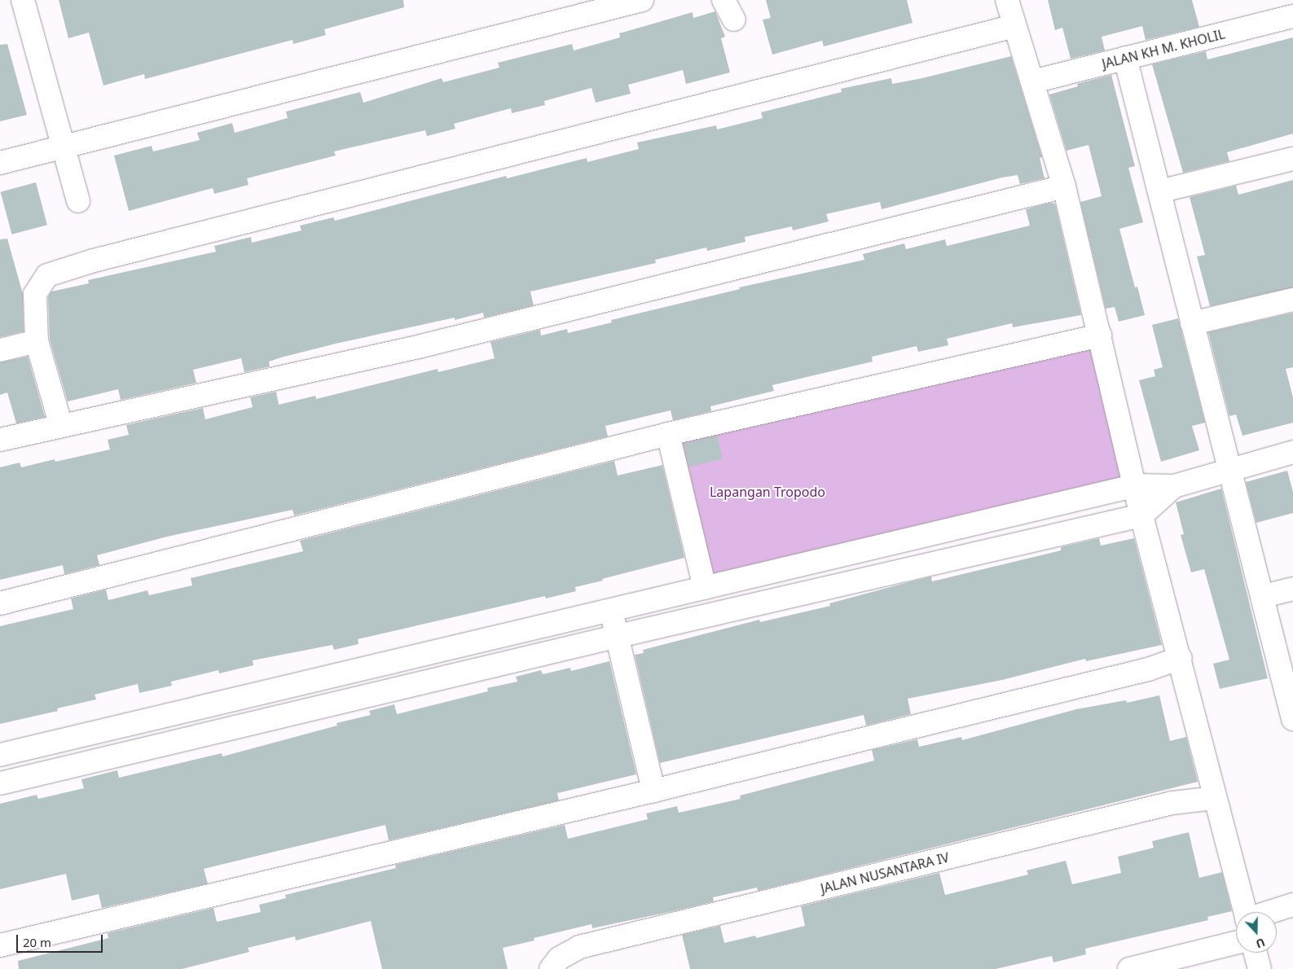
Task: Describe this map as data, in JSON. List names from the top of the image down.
{
  "streets": {
    "street": ["JALAN KH M. KHOLIL", "JALAN NUSANTARA IV"]
  },
  "parks": ["Lapangan Tropodo"],
  "scale_bar": "20 m",
  "north": "bottom"
}
